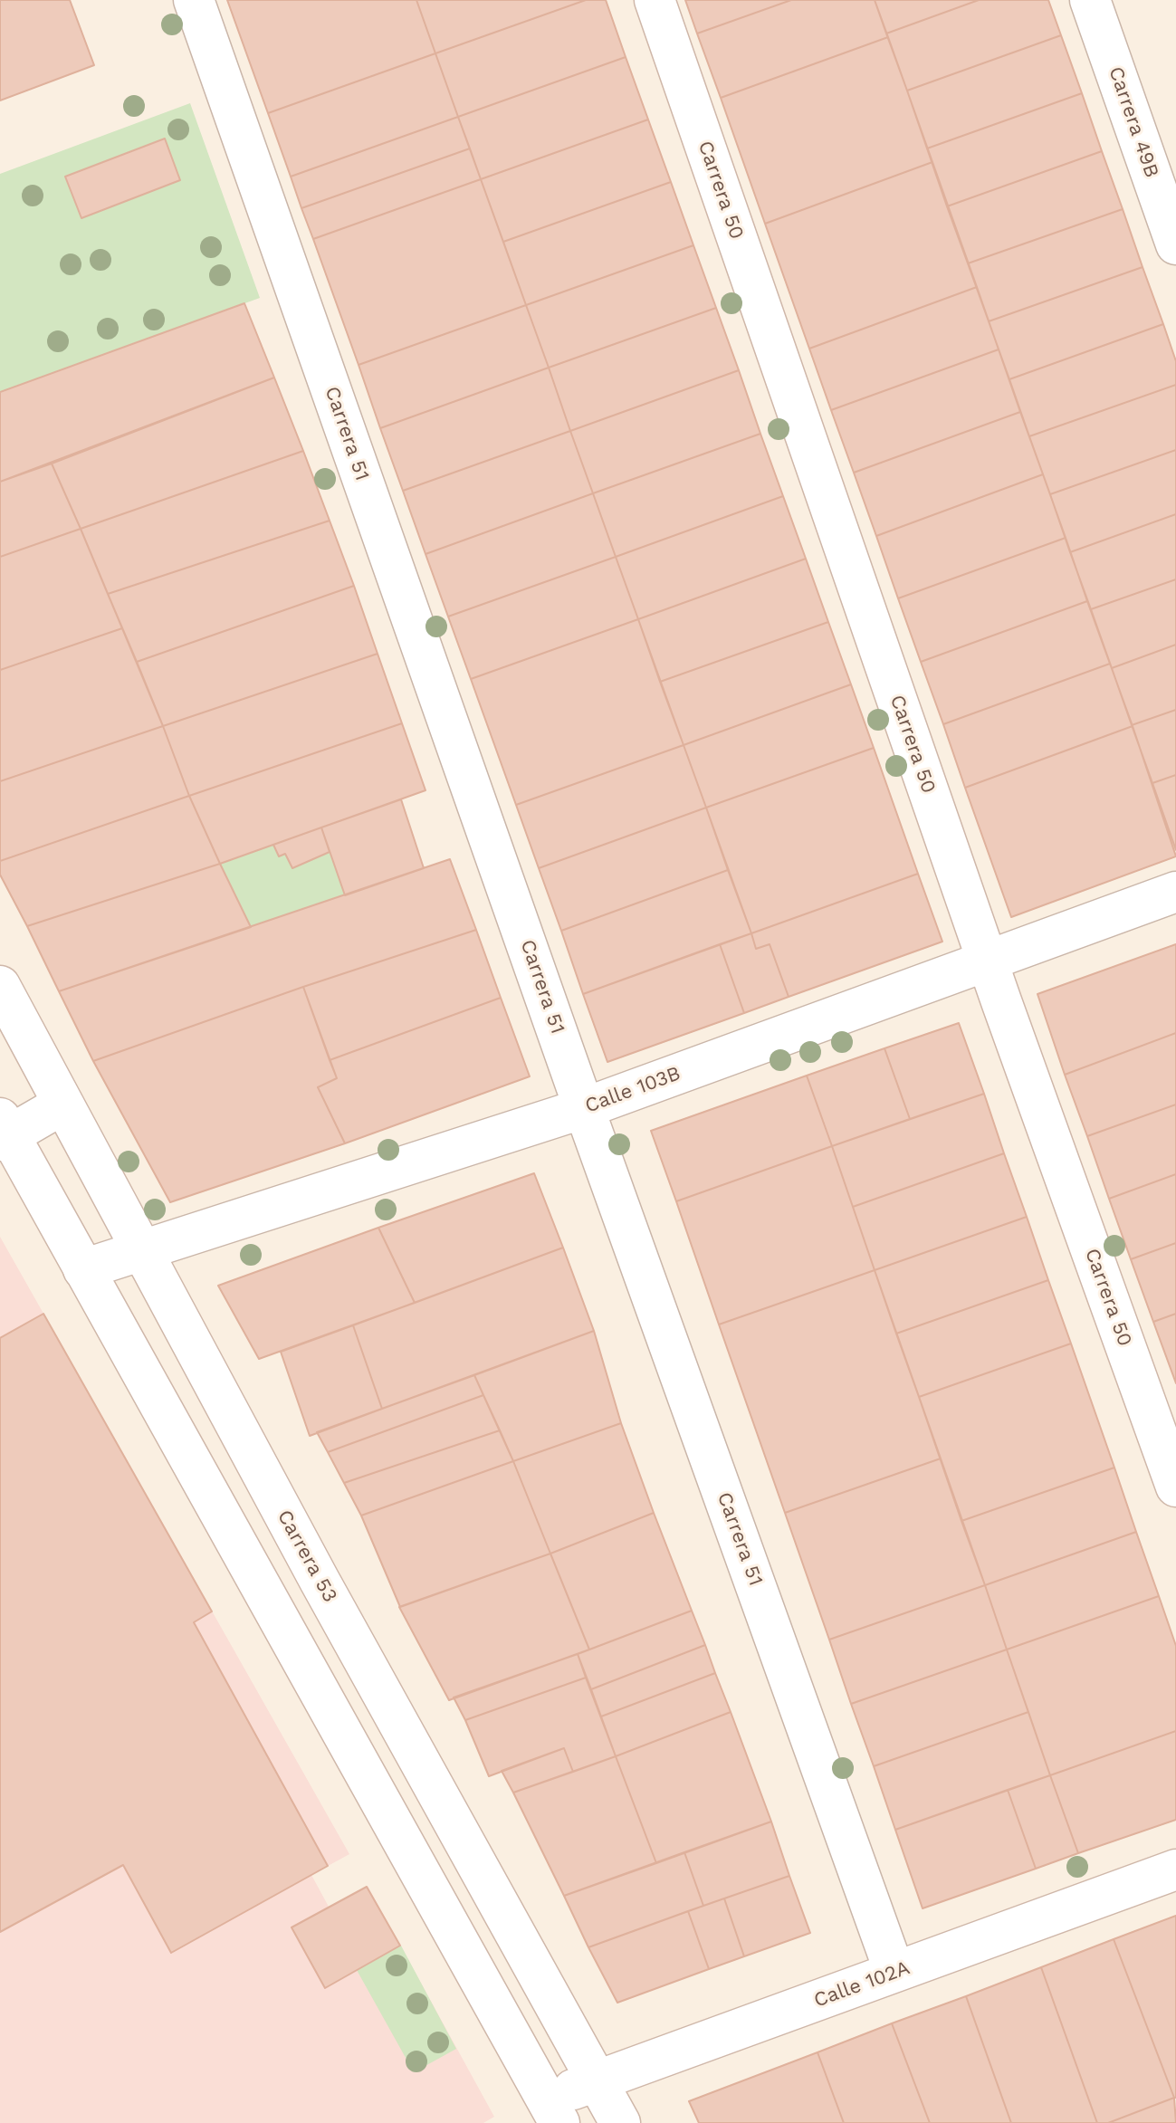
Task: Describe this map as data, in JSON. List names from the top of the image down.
{
  "streets": {
    "street": [
      "Carrera 49B",
      "Carrera 50",
      "Carrera 51",
      "Calle 103B",
      "Carrera 53",
      "Calle 102A"
    ]
  },
  "crossings": [
    ["Carrera 50", "Calle 103B"],
    ["Carrera 51", "Calle 103B"],
    ["Carrera 51", "Calle 102A"],
    ["Calle 103B", "Carrera 53"],
    ["Carrera 53", "Calle 102A"]
  ]
}
